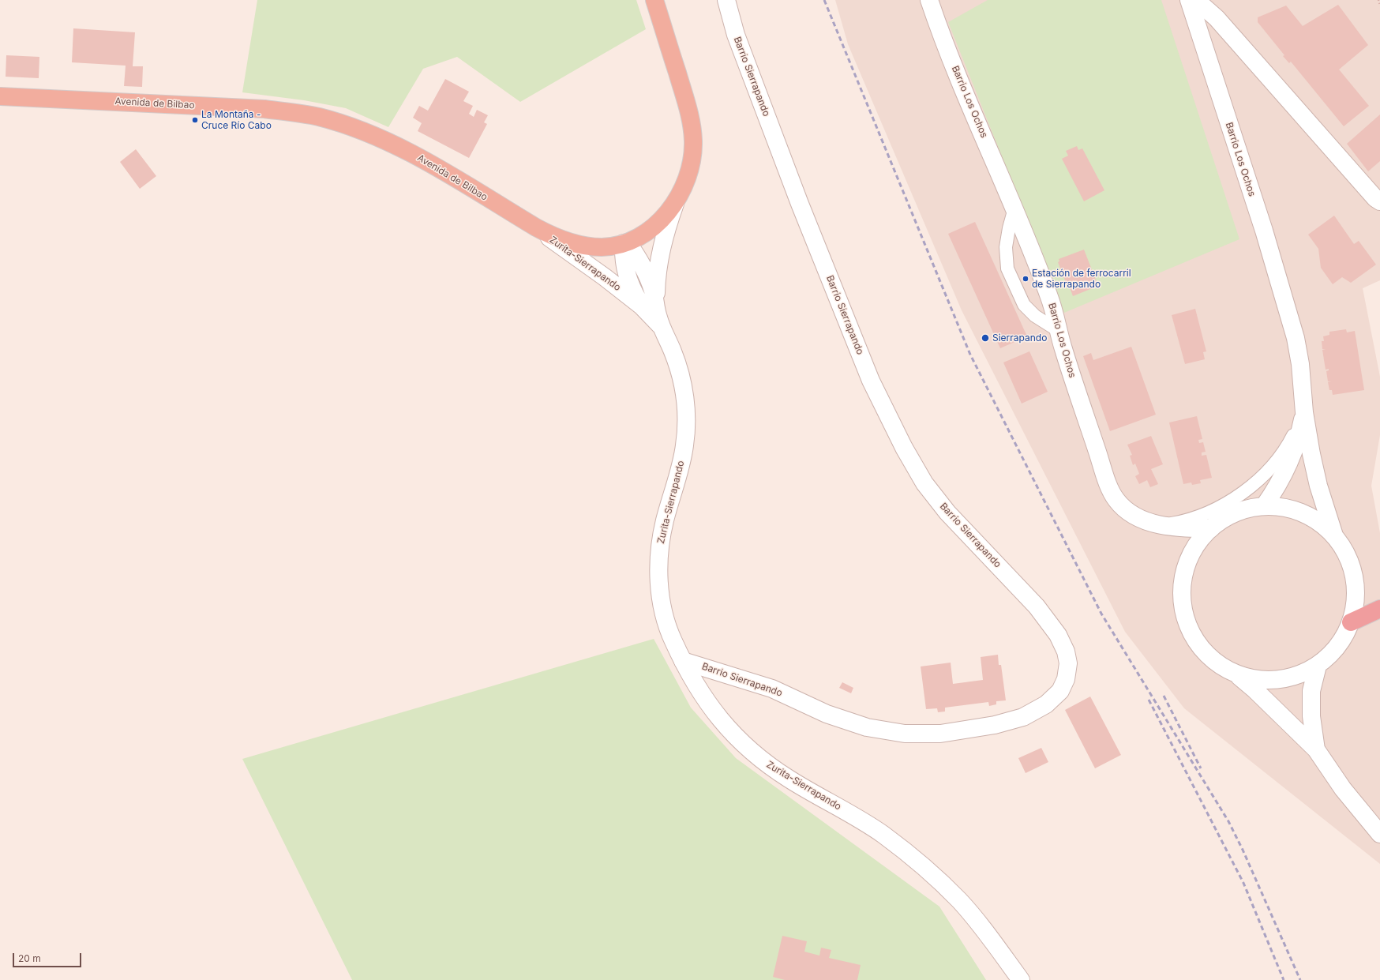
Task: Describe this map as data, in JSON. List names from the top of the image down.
{
  "streets": {
    "highway": ["Avenida de Bilbao"],
    "street": ["Barrio Sierrapando", "Barrio Los Ochos", "Zurita-Sierrapando"]
  },
  "crossings": [
    ["Barrio Sierrapando", "Zurita-Sierrapando"],
    ["Avenida de Bilbao", "Zurita-Sierrapando"]
  ],
  "places": ["La Montaña - Cruce Río Cabo", "Estación de ferrocarril de Sierrapando", "Sierrapando"],
  "scale_bar": "20 m"
}
